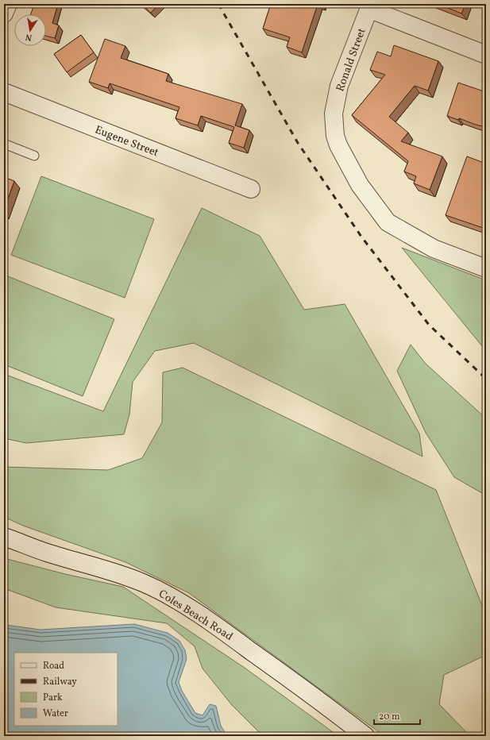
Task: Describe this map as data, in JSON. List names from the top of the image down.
{
  "streets": {
    "street": ["Ronald Street", "Eugene Street", "Coles Beach Road"]
  },
  "legend": [
    "Road",
    "Railway",
    "Park",
    "Water"
  ],
  "scale_bar": "20 m",
  "north": "bottom"
}
